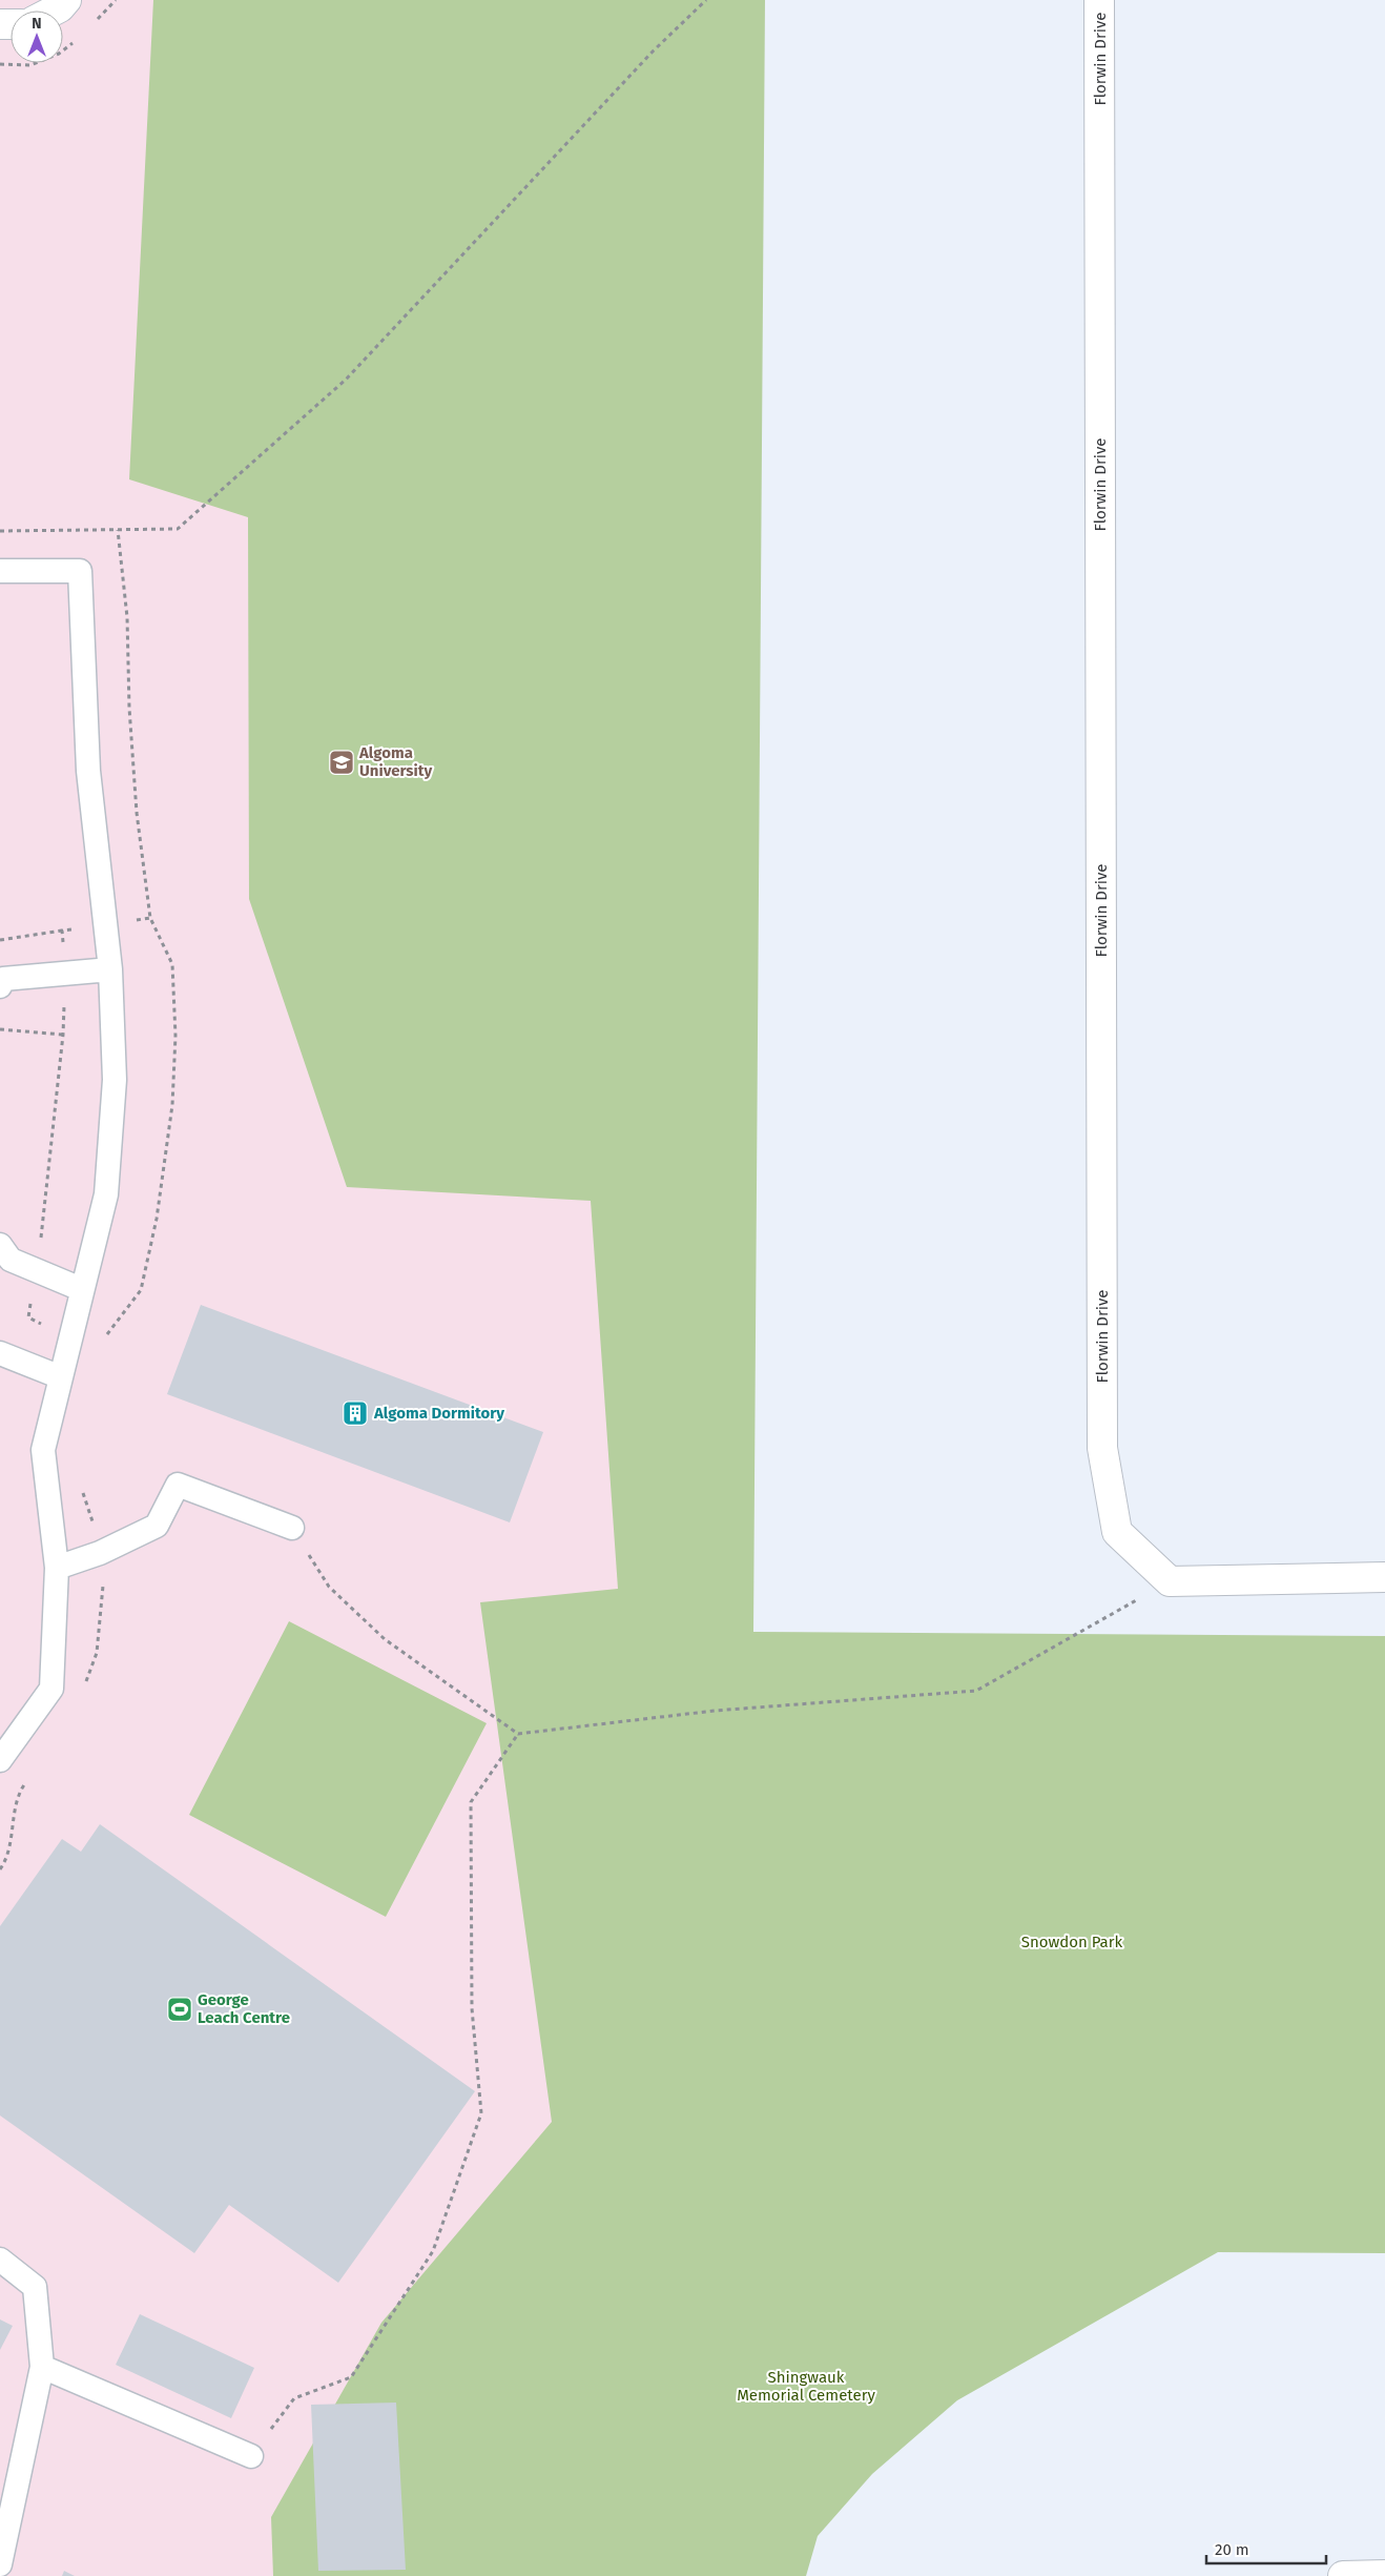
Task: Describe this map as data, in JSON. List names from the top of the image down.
{
  "streets": {
    "street": ["Florwin Drive"]
  },
  "parks": ["Snowdon Park", "Shingwauk Memorial Cemetery"],
  "places": {
    "school or university": ["Algoma University"],
    "building": ["Algoma Dormitory"],
    "sports": ["George Leach Centre"]
  },
  "scale_bar": "20 m",
  "north": "top"
}
